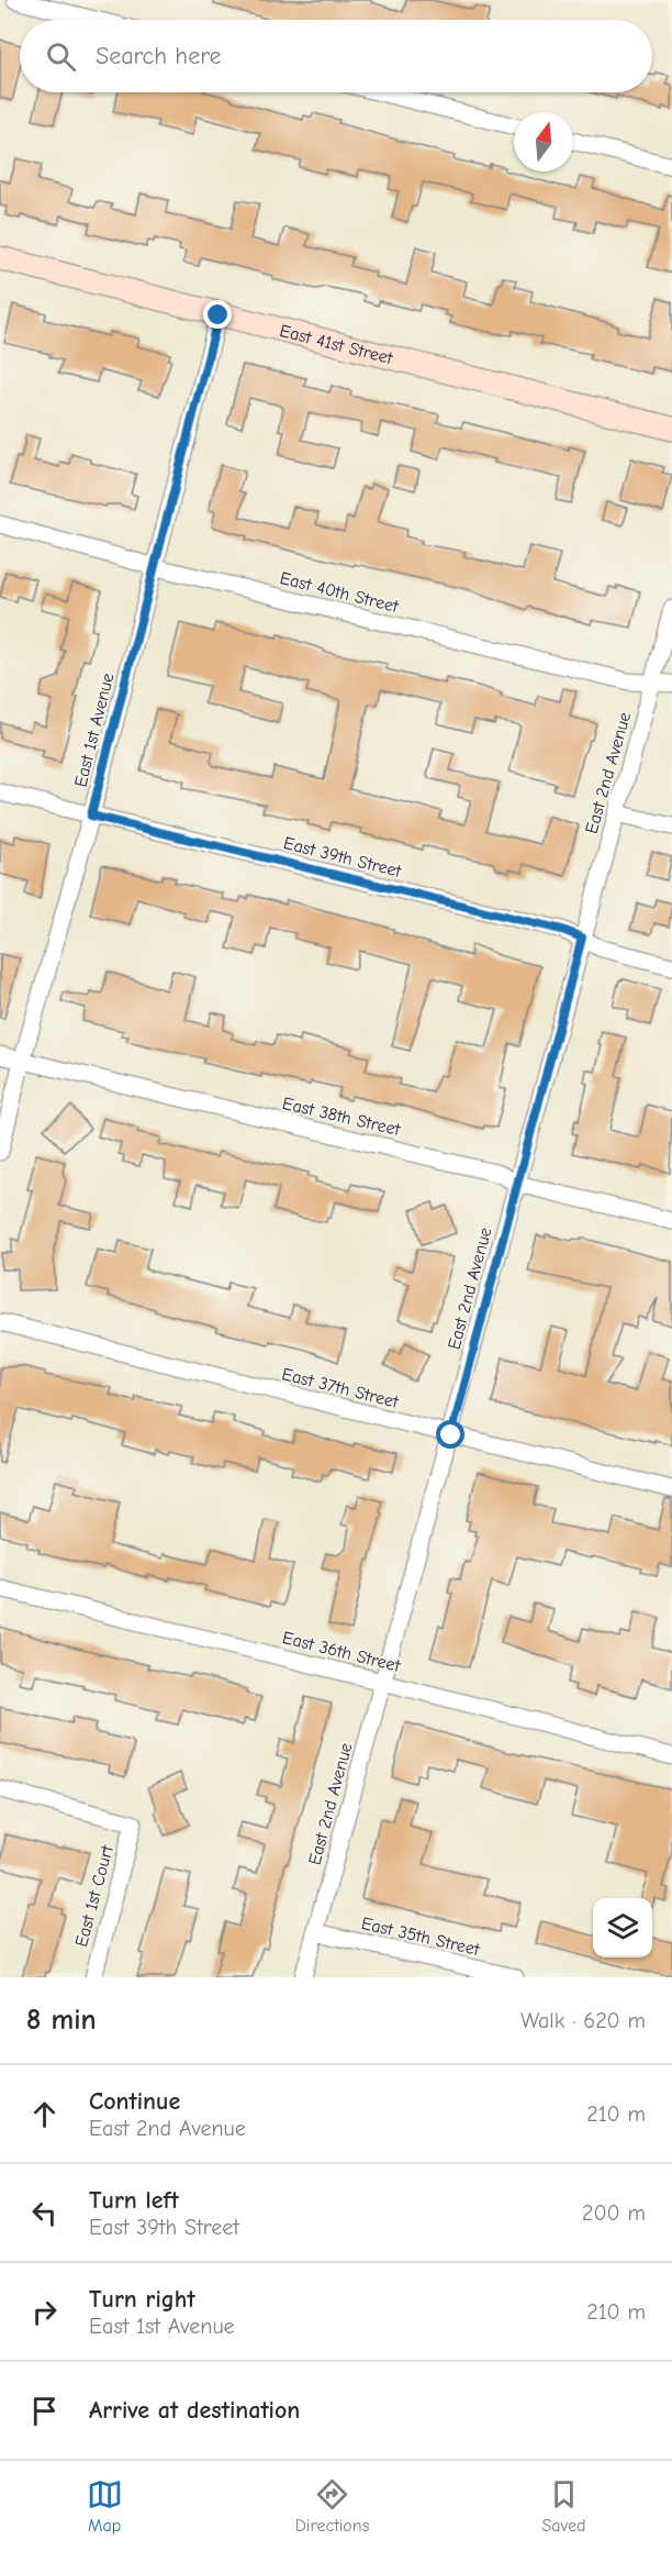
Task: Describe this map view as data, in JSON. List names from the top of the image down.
{
  "streets": {
    "street": [
      "East 41st Street",
      "East 40th Street",
      "East 1st Avenue",
      "East 2nd Avenue",
      "East 39th Street",
      "East 38th Street",
      "East 37th Street",
      "East 36th Street",
      "East 1st Court",
      "East 35th Street"
    ]
  },
  "crossings": [
    ["East 41st Street", "East 1st Avenue"],
    ["East 40th Street", "East 1st Avenue"],
    ["East 40th Street", "East 2nd Avenue"],
    ["East 1st Avenue", "East 39th Street"],
    ["East 1st Avenue", "East 38th Street"],
    ["East 2nd Avenue", "East 39th Street"],
    ["East 2nd Avenue", "East 38th Street"],
    ["East 2nd Avenue", "East 37th Street"],
    ["East 2nd Avenue", "East 36th Street"],
    ["East 2nd Avenue", "East 35th Street"]
  ],
  "north": "top",
  "page": {
    "search": "Search here",
    "heading": ["8 min", "Walk · 620 m"],
    "list": [
      ["Continue", "East 2nd Avenue", "210 m"],
      ["Turn left", "East 39th Street", "200 m"],
      ["Turn right", "East 1st Avenue", "210 m"],
      "Arrive at destination"
    ],
    "nav": ["Map", "Directions", "Saved"]
  }
}
